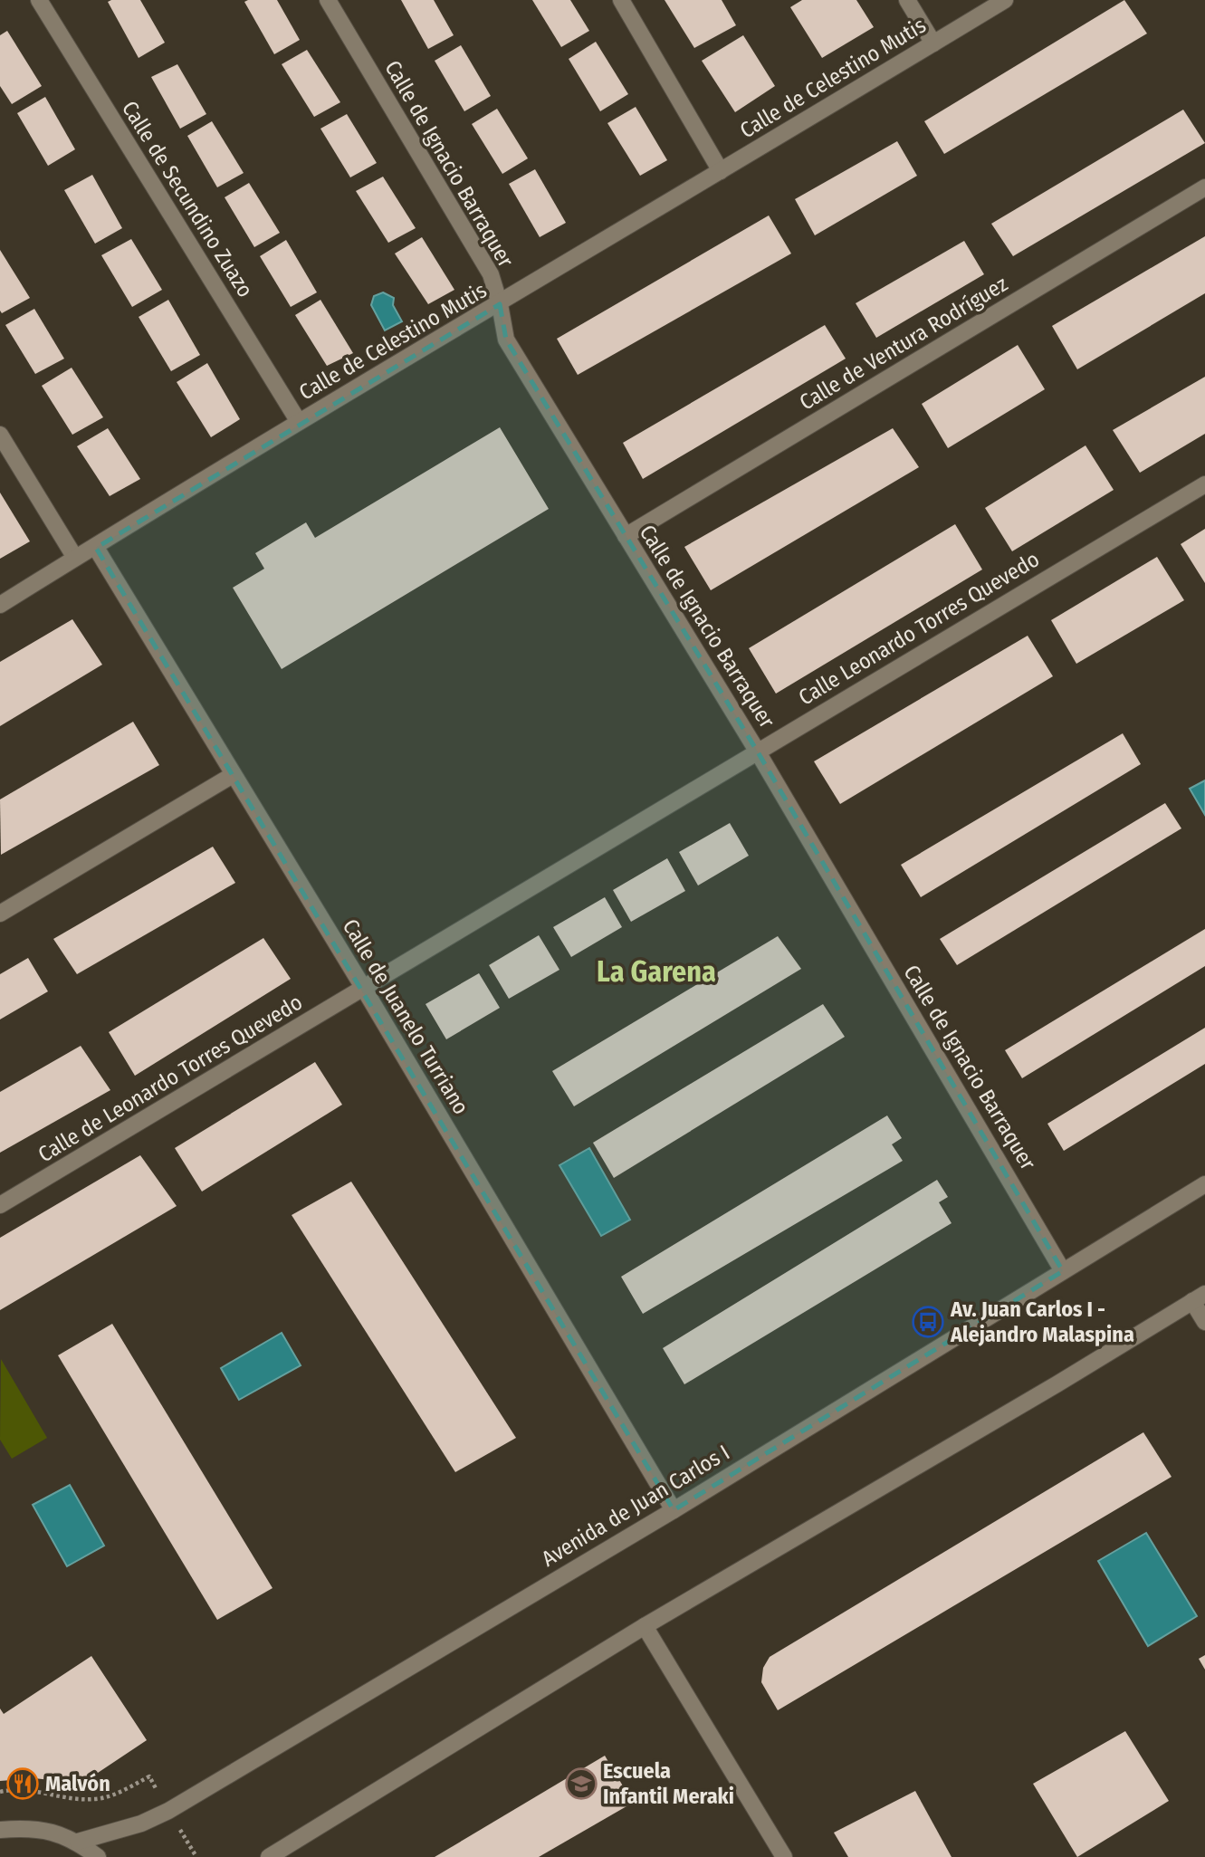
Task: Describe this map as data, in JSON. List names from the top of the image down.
{
  "streets": {
    "street": [
      "Calle de Celestino Mutis",
      "Calle de Ignacio Barraquer",
      "Calle de Secundino Zuazo",
      "Calle de Ventura Rodríguez",
      "Calle Leonardo Torres Quevedo",
      "Calle de Juanelo Turriano",
      "Calle de Leonardo Torres Quevedo",
      "Avenida de Juan Carlos I"
    ]
  },
  "crossings": [
    ["Calle de Celestino Mutis", "Calle de Ignacio Barraquer"],
    ["Calle de Celestino Mutis", "Calle de Secundino Zuazo"],
    ["Calle de Celestino Mutis", "Calle de Juanelo Turriano"],
    ["Calle de Ignacio Barraquer", "Calle de Ventura Rodríguez"],
    ["Calle de Ignacio Barraquer", "Calle Leonardo Torres Quevedo"],
    ["Calle de Ignacio Barraquer", "Avenida de Juan Carlos I"],
    ["Calle Leonardo Torres Quevedo", "Calle de Juanelo Turriano"],
    ["Calle Leonardo Torres Quevedo", "Calle de Leonardo Torres Quevedo"],
    ["Calle de Juanelo Turriano", "Calle de Leonardo Torres Quevedo"],
    ["Calle de Juanelo Turriano", "Avenida de Juan Carlos I"]
  ],
  "districts": ["La Garena"],
  "places": {
    "bus stop": ["Av. Juan Carlos I - Alejandro Malaspina"],
    "restaurant": ["Malvón"],
    "school or university": ["Escuela Infantil Meraki"]
  }
}
